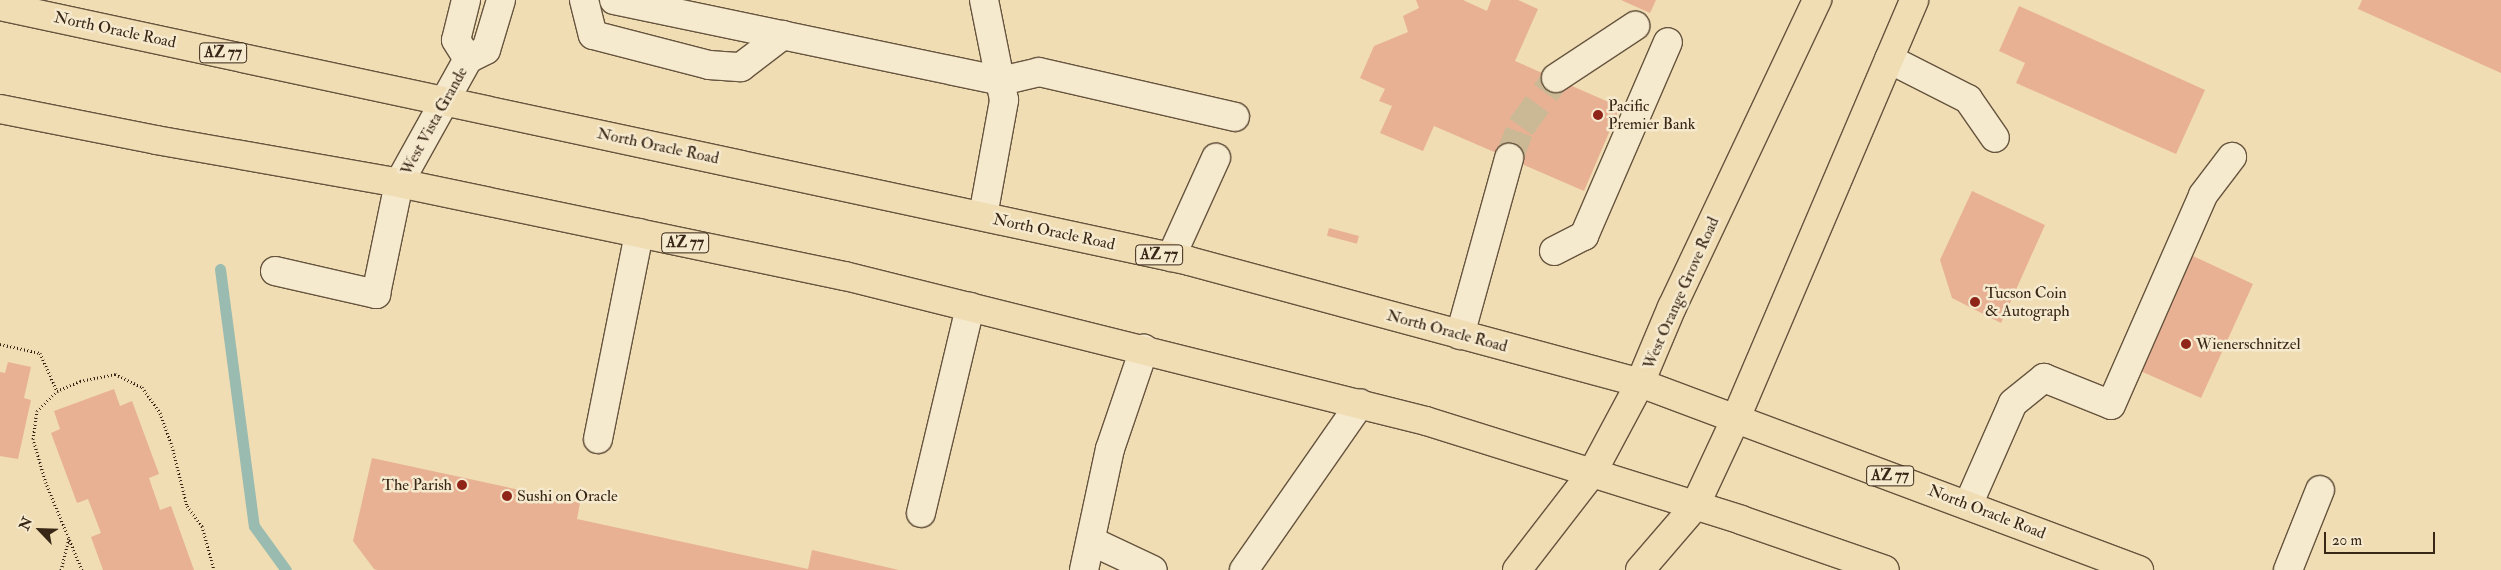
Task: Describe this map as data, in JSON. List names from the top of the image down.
{
  "streets": {
    "main road": ["North Oracle Road", "AZ 77", "West Orange Grove Road"],
    "street": ["West Vista Grande"]
  },
  "crossings": [
    ["North Oracle Road", "West Vista Grande"],
    ["North Oracle Road", "West Orange Grove Road"],
    ["AZ 77", "West Vista Grande"],
    ["AZ 77", "West Orange Grove Road"]
  ],
  "places": [
    "Pacific Premier Bank",
    "Tucson Coin & Autograph",
    "Wienerschnitzel",
    "The Parish",
    "Sushi on Oracle"
  ],
  "scale_bar": "20 m",
  "north": "top left"
}
